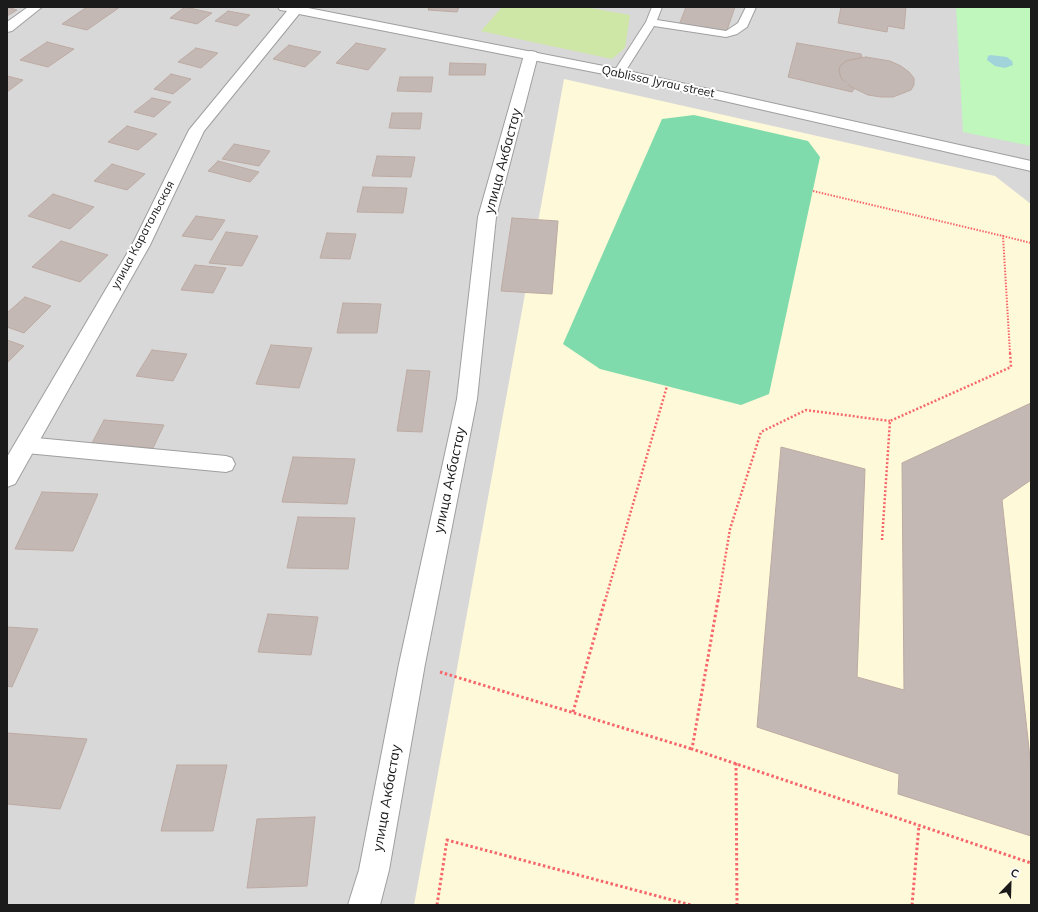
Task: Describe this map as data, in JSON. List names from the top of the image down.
{
  "streets": {
    "street": ["Qablissa Jyrau street", "улица Акбастау", "улица Каратальская"]
  },
  "crossings": [
    ["Qablissa Jyrau street", "улица Акбастау"],
    ["Qablissa Jyrau street", "улица Каратальская"]
  ],
  "north": "top right"
}
